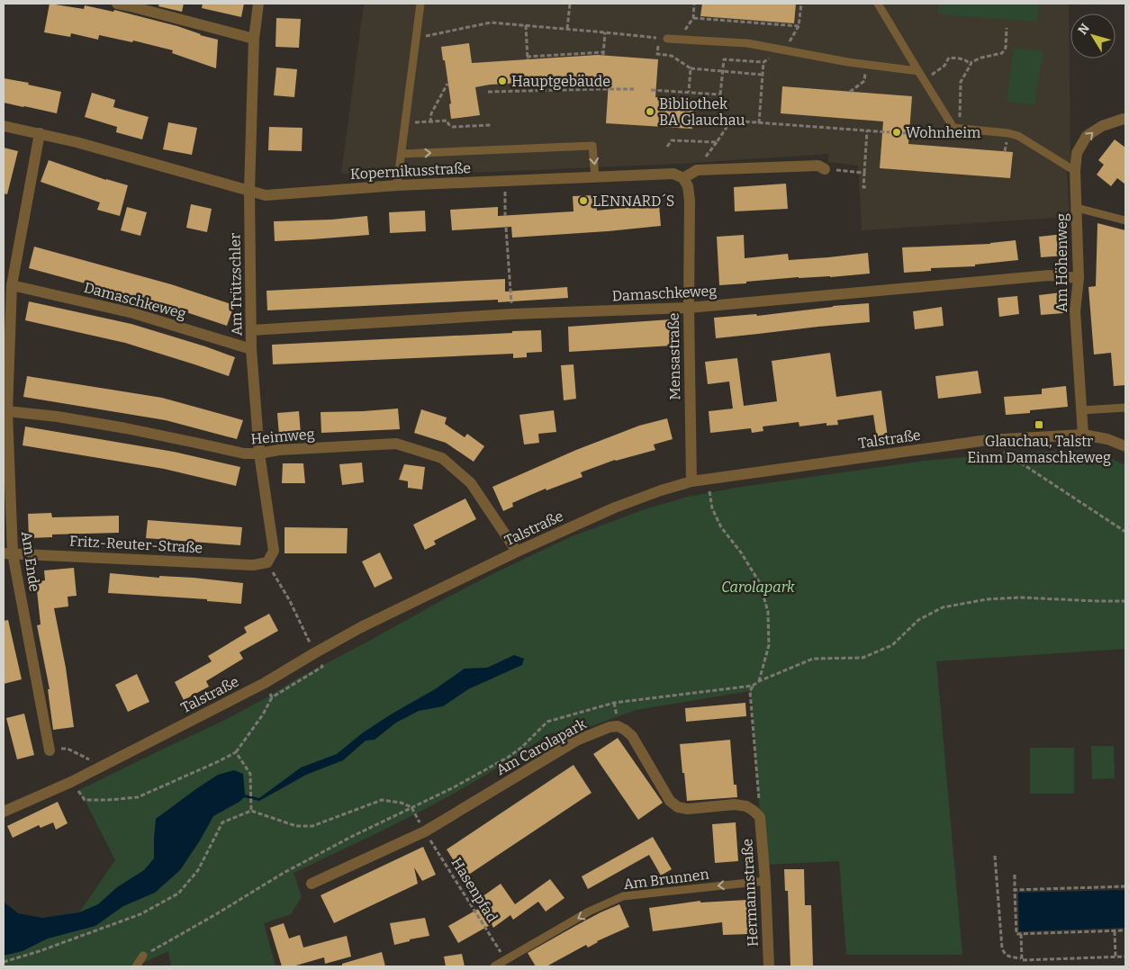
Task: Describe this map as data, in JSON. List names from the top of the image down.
{
  "streets": {
    "street": [
      "Kopernikusstraße",
      "Am Höhenweg",
      "Am Trützschler",
      "Damaschkeweg",
      "Mensastraße",
      "Heimweg",
      "Talstraße",
      "Fritz-Reuter-Straße",
      "Am Ende",
      "Am Carolapark",
      "Hermannstraße"
    ],
    "lane": ["Am Brunnen"],
    "path": ["Hasenpfad"]
  },
  "crossings": [
    ["Kopernikusstraße", "Am Trützschler"],
    ["Kopernikusstraße", "Mensastraße"],
    ["Kopernikusstraße", "Am Ende"],
    ["Am Höhenweg", "Damaschkeweg"],
    ["Am Höhenweg", "Talstraße"],
    ["Am Trützschler", "Damaschkeweg"],
    ["Am Trützschler", "Heimweg"],
    ["Am Trützschler", "Fritz-Reuter-Straße"],
    ["Damaschkeweg", "Mensastraße"],
    ["Damaschkeweg", "Am Ende"],
    ["Mensastraße", "Talstraße"],
    ["Heimweg", "Talstraße"],
    ["Heimweg", "Am Ende"],
    ["Fritz-Reuter-Straße", "Am Ende"],
    ["Am Carolapark", "Hasenpfad"],
    ["Am Carolapark", "Hermannstraße"],
    ["Am Brunnen", "Hasenpfad"],
    ["Am Brunnen", "Hermannstraße"]
  ],
  "one_way": ["Am Brunnen"],
  "parks": ["Carolapark"],
  "places": {
    "other": [
      "Hauptgebäude",
      "Bibliothek BA Glauchau",
      "Wohnheim",
      "LENNARD´S"
    ],
    "transit": ["Glauchau, Talstr Einm Damaschkeweg"]
  },
  "north": "top left"
}
